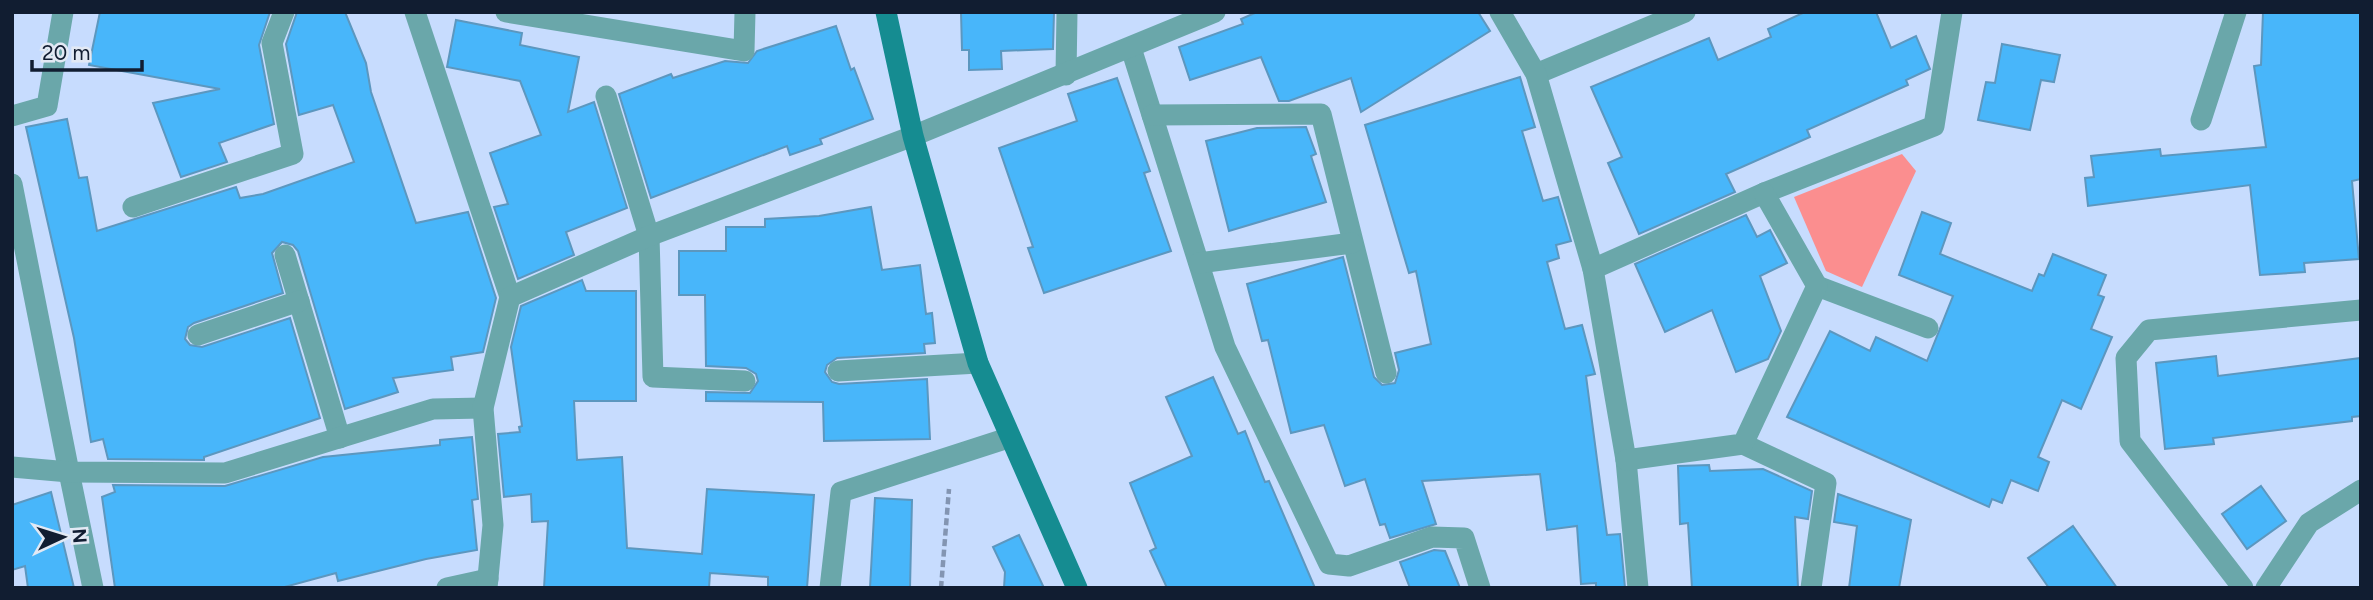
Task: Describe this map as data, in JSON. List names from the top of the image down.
{
  "scale_bar": "20 m",
  "north": "right"
}
